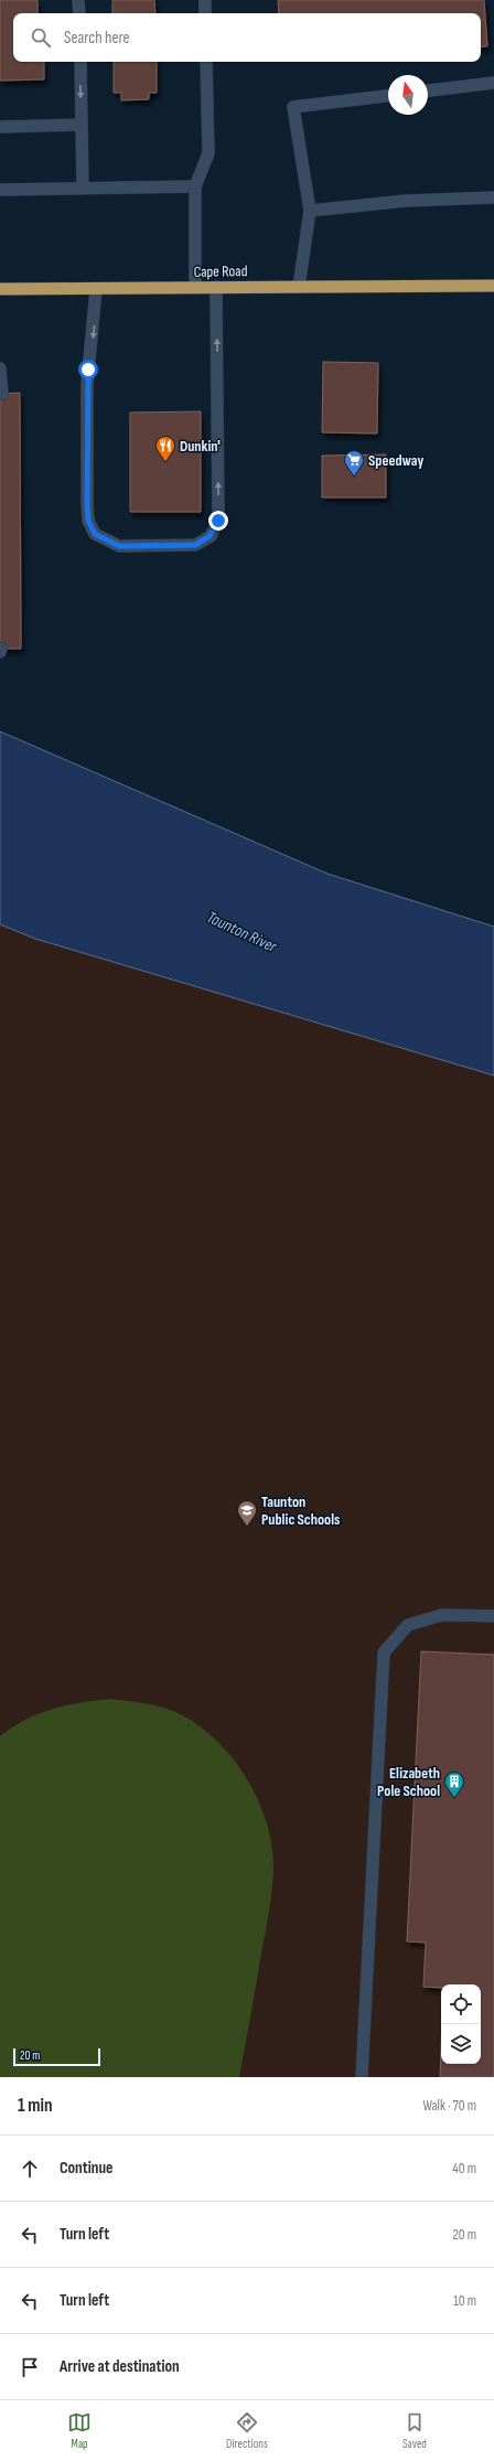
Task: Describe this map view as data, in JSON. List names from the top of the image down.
{
  "streets": {
    "highway": ["Cape Road"]
  },
  "water": ["Taunton River"],
  "places": {
    "restaurant": ["Dunkin'"],
    "supermarket": ["Speedway"],
    "school or university": ["Taunton Public Schools"],
    "building": ["Elizabeth Pole School"]
  },
  "scale_bar": "20 m",
  "north": "top",
  "page": {
    "search": "Search here",
    "scale": "20 m",
    "heading": ["1 min", "Walk · 70 m"],
    "list": [
      ["Continue", "40 m"],
      ["Turn left", "20 m"],
      ["Turn left", "10 m"],
      "Arrive at destination"
    ],
    "nav": ["Map", "Directions", "Saved"]
  }
}
